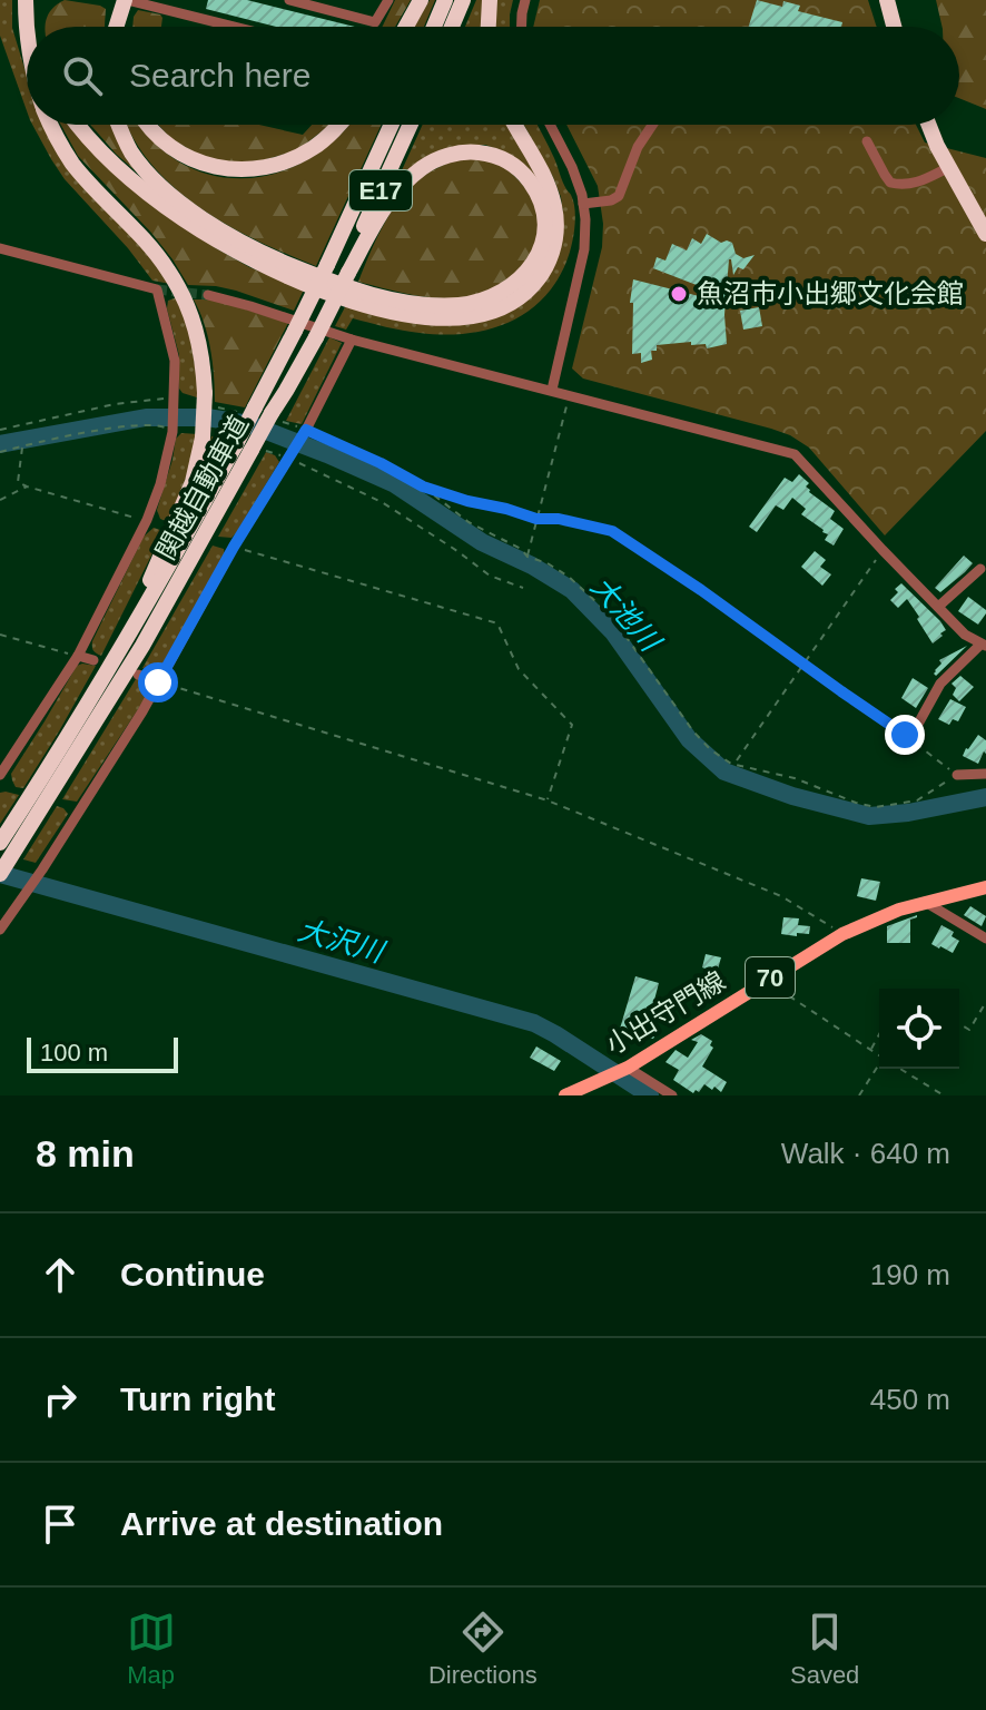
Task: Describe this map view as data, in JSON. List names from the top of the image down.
{
  "streets": {
    "highway": ["E17", "関越自動車道"],
    "main road": ["70", "小出守門線"]
  },
  "water": ["大池川", "大沢川"],
  "places": ["魚沼市小出郷文化会館"],
  "scale_bar": "100 m",
  "page": {
    "search": "Search here",
    "scale": "100 m",
    "heading": ["8 min", "Walk · 640 m"],
    "list": [
      ["Continue", "190 m"],
      ["Turn right", "450 m"],
      "Arrive at destination"
    ],
    "nav": ["Map", "Directions", "Saved"]
  }
}
